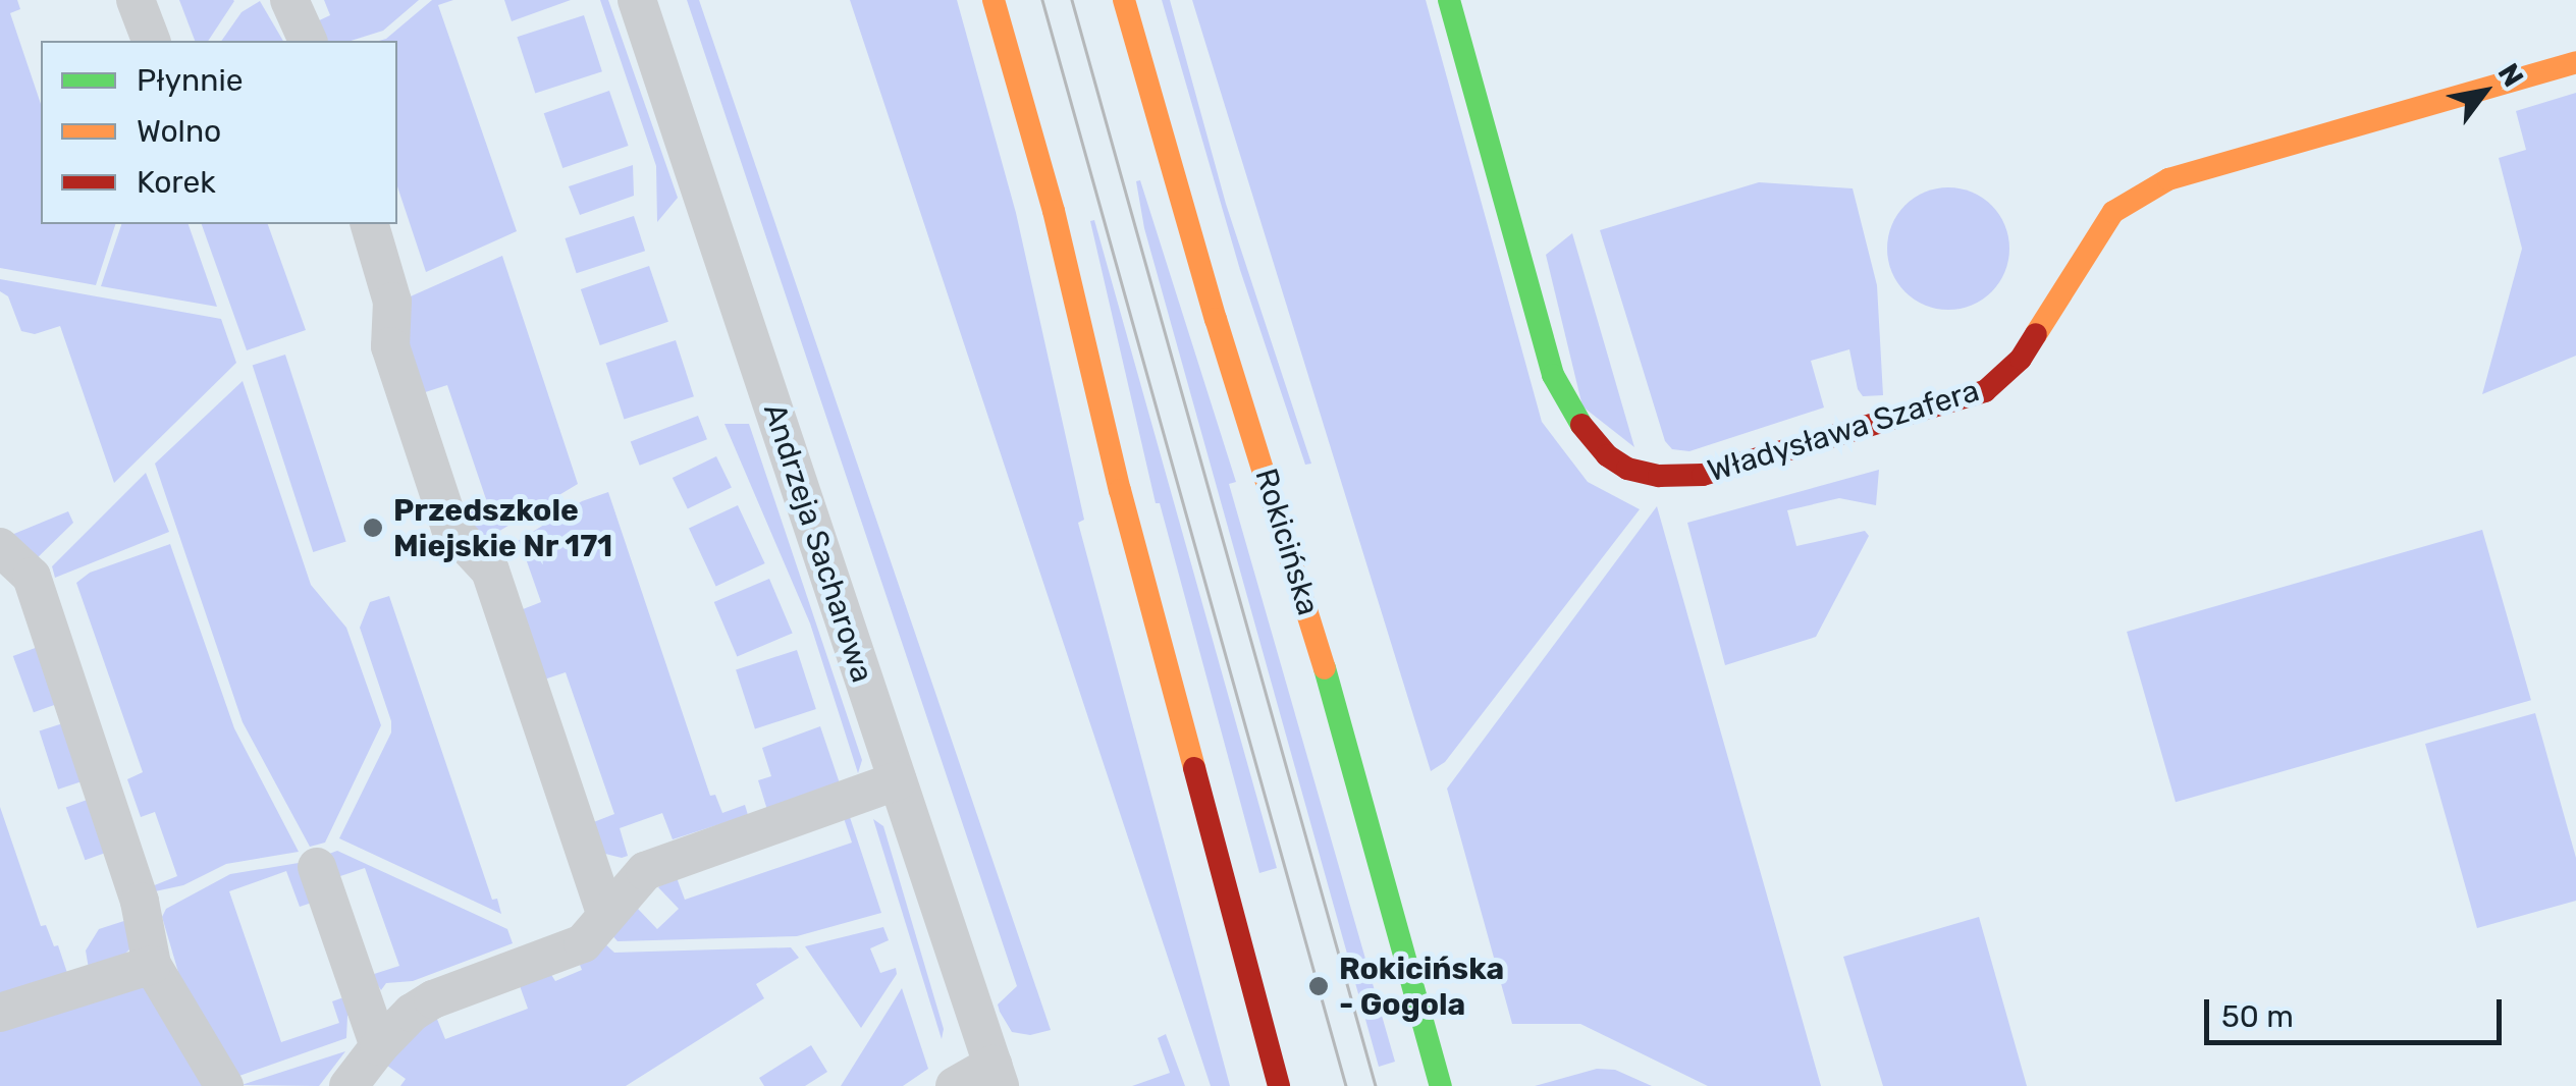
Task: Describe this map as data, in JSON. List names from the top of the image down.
{
  "streets": {
    "main road": ["Władysława Szafera", "Rokicińska"],
    "street": ["Andrzeja Sacharowa"]
  },
  "places": ["Przedszkole Miejskie Nr 171", "Rokicińska - Gogola"],
  "legend": ["Płynnie", "Wolno", "Korek"],
  "scale_bar": "50 m",
  "north": "top right"
}
